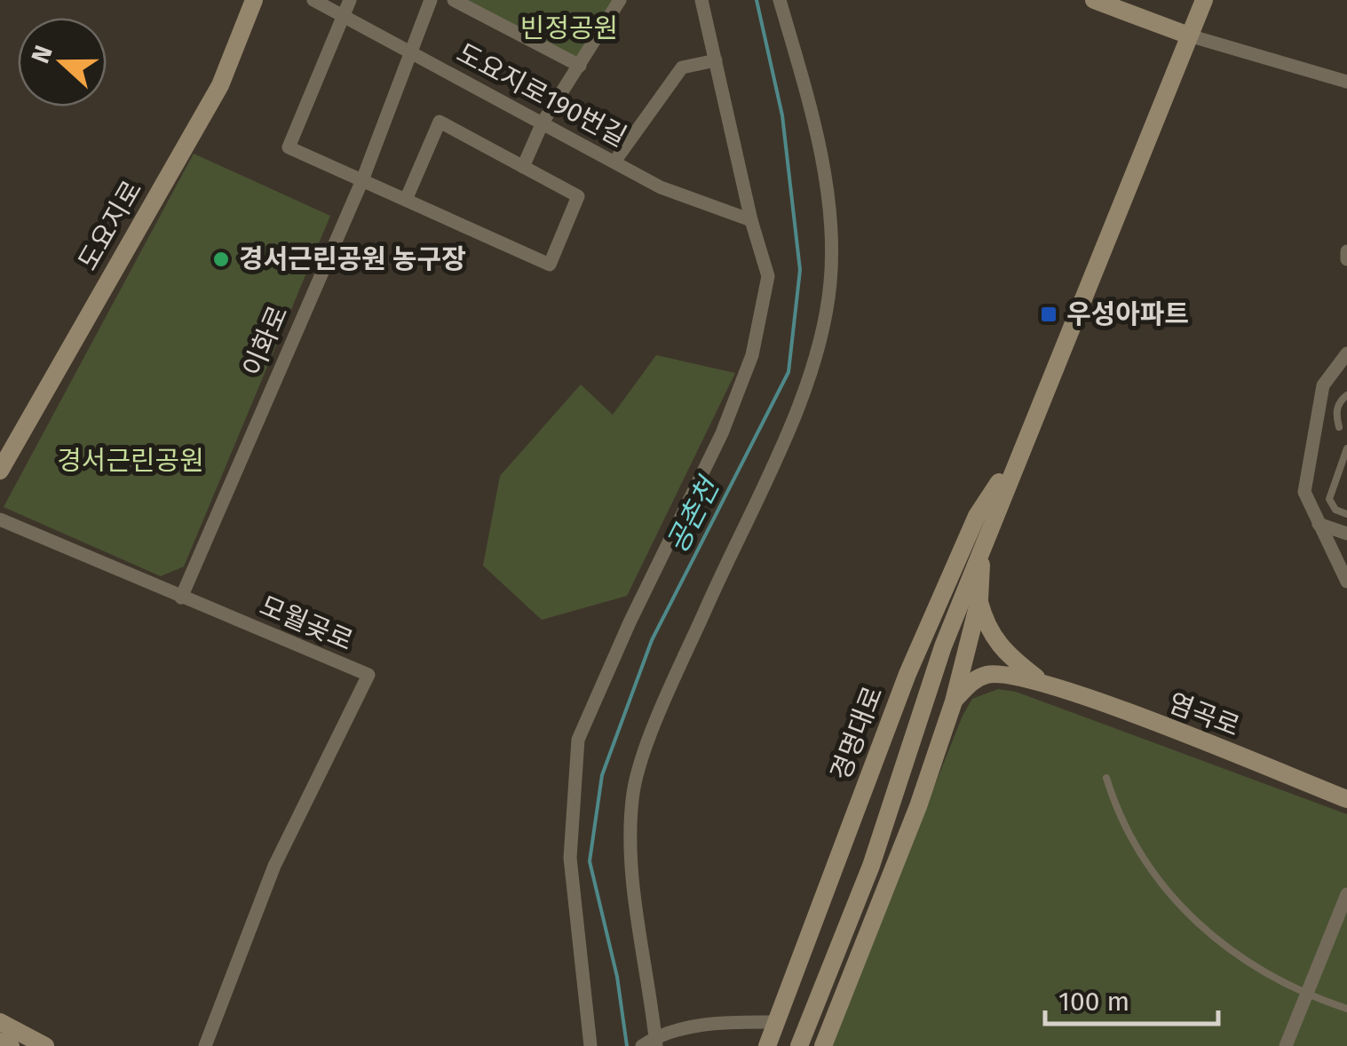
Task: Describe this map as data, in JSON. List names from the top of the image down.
{
  "streets": {
    "main road": ["도요지로", "염곡로", "경명대로"],
    "street": ["도요지로190번길", "이화로", "모월곶로"]
  },
  "crossings": [
    ["도요지로190번길", "이화로"],
    ["이화로", "모월곶로"],
    ["염곡로", "경명대로"]
  ],
  "water": ["공촌천"],
  "parks": ["빈정공원", "경서근린공원"],
  "places": {
    "other": ["경서근린공원 농구장"],
    "transit": ["우성아파트"]
  },
  "scale_bar": "100 m",
  "north": "left"
}
